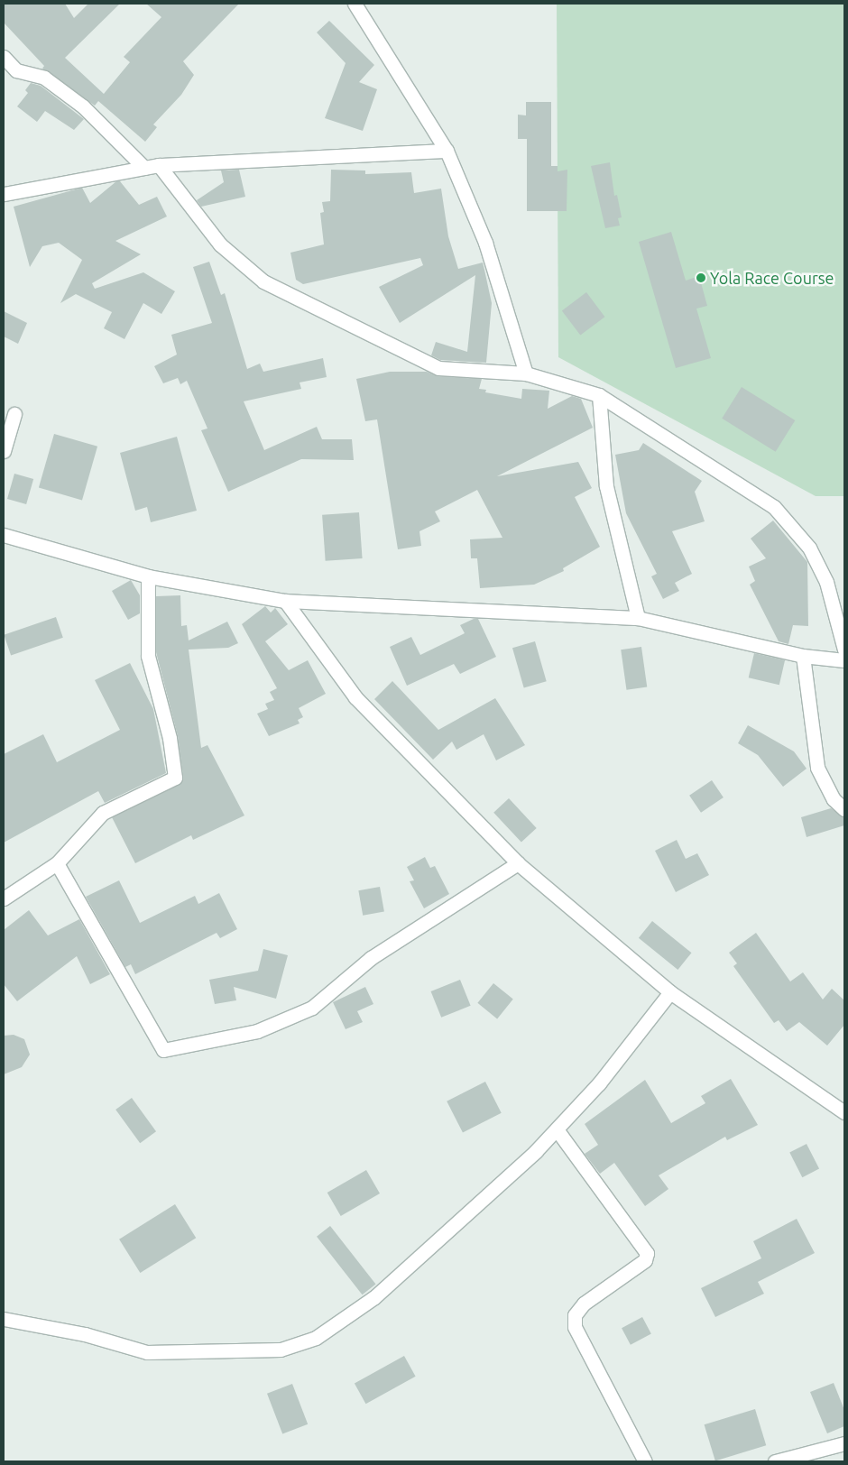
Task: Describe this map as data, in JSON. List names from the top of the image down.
{
  "places": ["Yola Race Course"]
}
